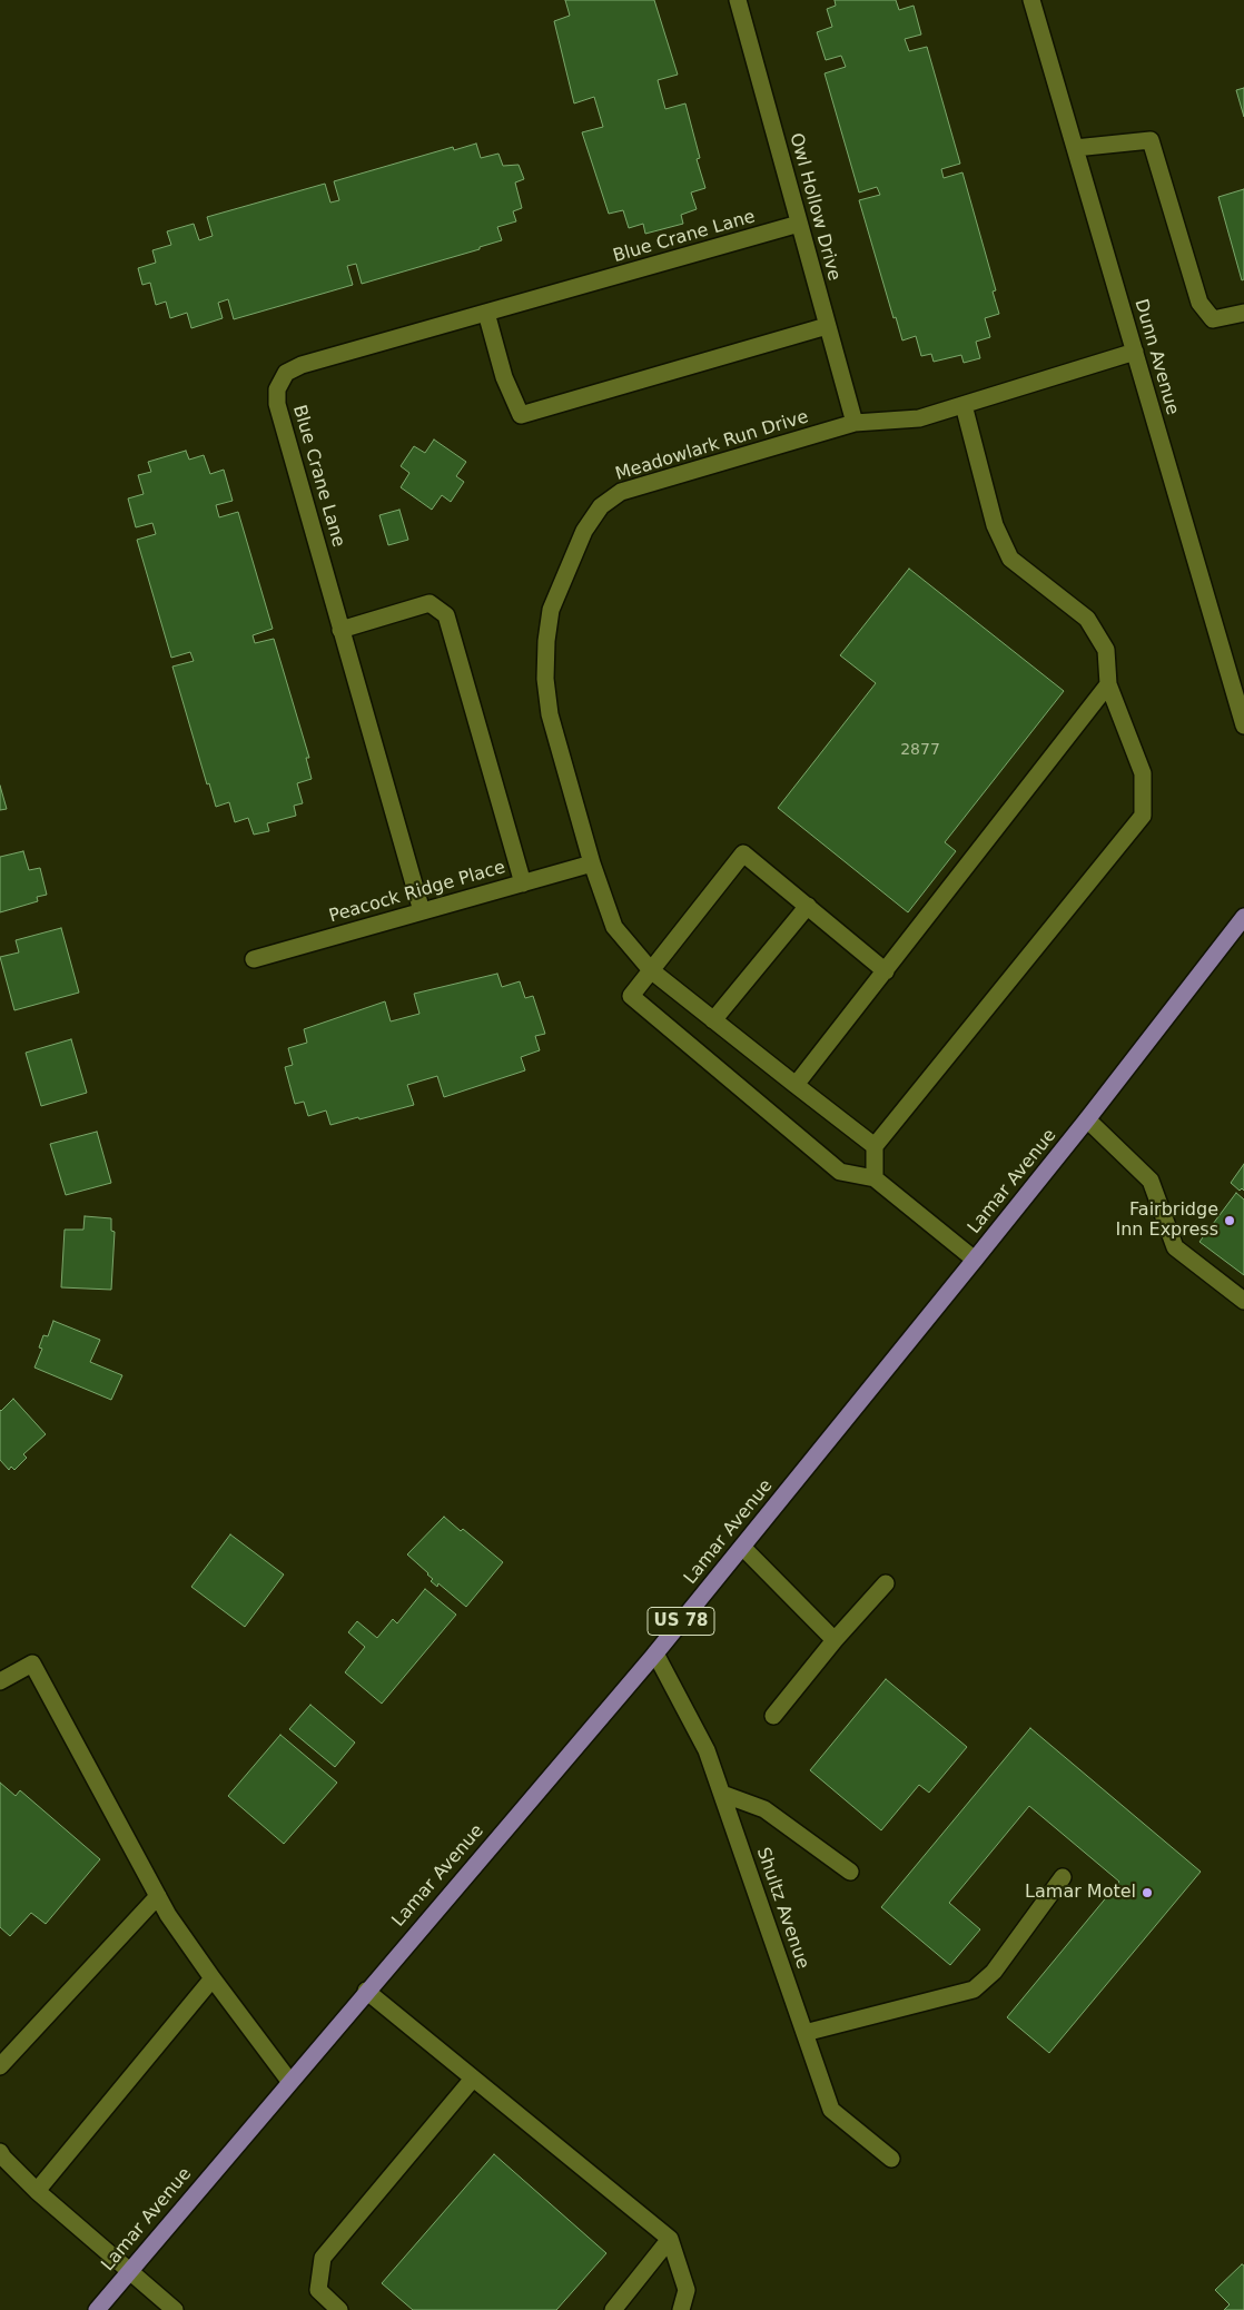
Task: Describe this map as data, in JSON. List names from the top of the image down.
{
  "streets": {
    "main road": ["Lamar Avenue", "US 78"],
    "street": [
      "Owl Hollow Drive",
      "Blue Crane Lane",
      "Dunn Avenue",
      "Meadowlark Run Drive",
      "Peacock Ridge Place",
      "Shultz Avenue"
    ]
  },
  "crossings": [
    ["Owl Hollow Drive", "Blue Crane Lane"],
    ["Owl Hollow Drive", "Meadowlark Run Drive"],
    ["Blue Crane Lane", "Peacock Ridge Place"],
    ["Dunn Avenue", "Meadowlark Run Drive"],
    ["Meadowlark Run Drive", "Peacock Ridge Place"],
    ["Lamar Avenue", "Shultz Avenue"]
  ],
  "places": ["Fairbridge Inn Express", "Lamar Motel"],
  "house_numbers": ["2877"]
}
